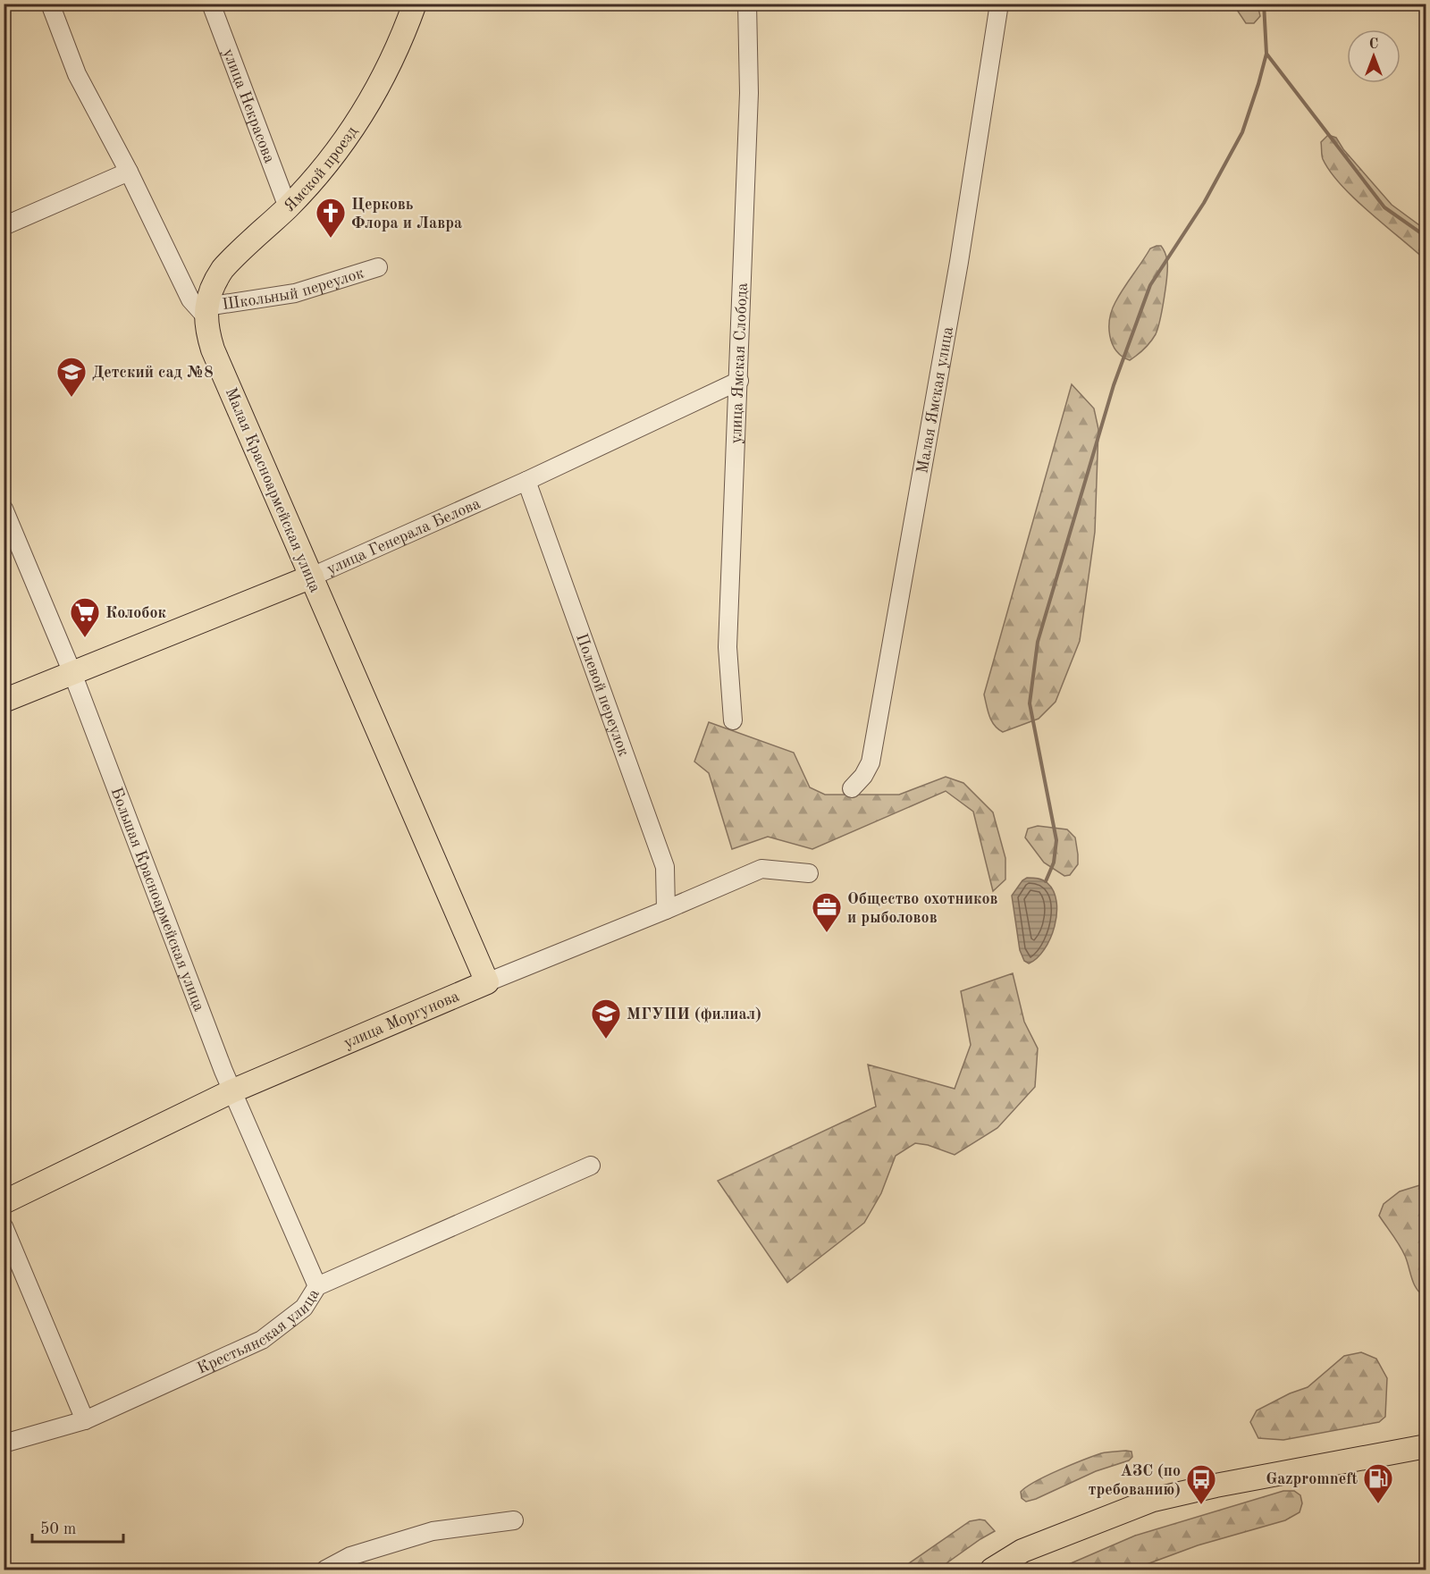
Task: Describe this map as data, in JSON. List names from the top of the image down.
{
  "streets": {
    "main road": [
      "Ямской проезд",
      "Малая Красноармейская улица",
      "улица Генерала Белова",
      "улица Моргунова"
    ],
    "street": [
      "улица Некрасова",
      "Школьный переулок",
      "улица Ямская Слобода",
      "Малая Ямская улица",
      "Полевой переулок",
      "Большая Красноармейская улица",
      "Крестьянская улица"
    ]
  },
  "crossings": [
    ["улица Некрасова", "Ямской проезд"],
    ["Ямской проезд", "Школьный переулок"],
    ["Ямской проезд", "Малая Красноармейская улица"],
    ["Школьный переулок", "Малая Красноармейская улица"],
    ["улица Ямская Слобода", "улица Генерала Белова"],
    ["Малая Красноармейская улица", "улица Генерала Белова"],
    ["Малая Красноармейская улица", "улица Моргунова"],
    ["улица Генерала Белова", "Полевой переулок"],
    ["улица Генерала Белова", "Большая Красноармейская улица"],
    ["Полевой переулок", "улица Моргунова"],
    ["Большая Красноармейская улица", "улица Моргунова"],
    ["Большая Красноармейская улица", "Крестьянская улица"]
  ],
  "places": {
    "church": ["Церковь Флора и Лавра"],
    "school or university": ["Детский сад №8", "МГУПИ (филиал)"],
    "supermarket": ["Колобок"],
    "office": ["Общество охотников и рыболовов"],
    "fuel station": ["Gazpromneft"],
    "bus stop": ["АЗС (по требованию)"]
  },
  "scale_bar": "50 m",
  "north": "top"
}
